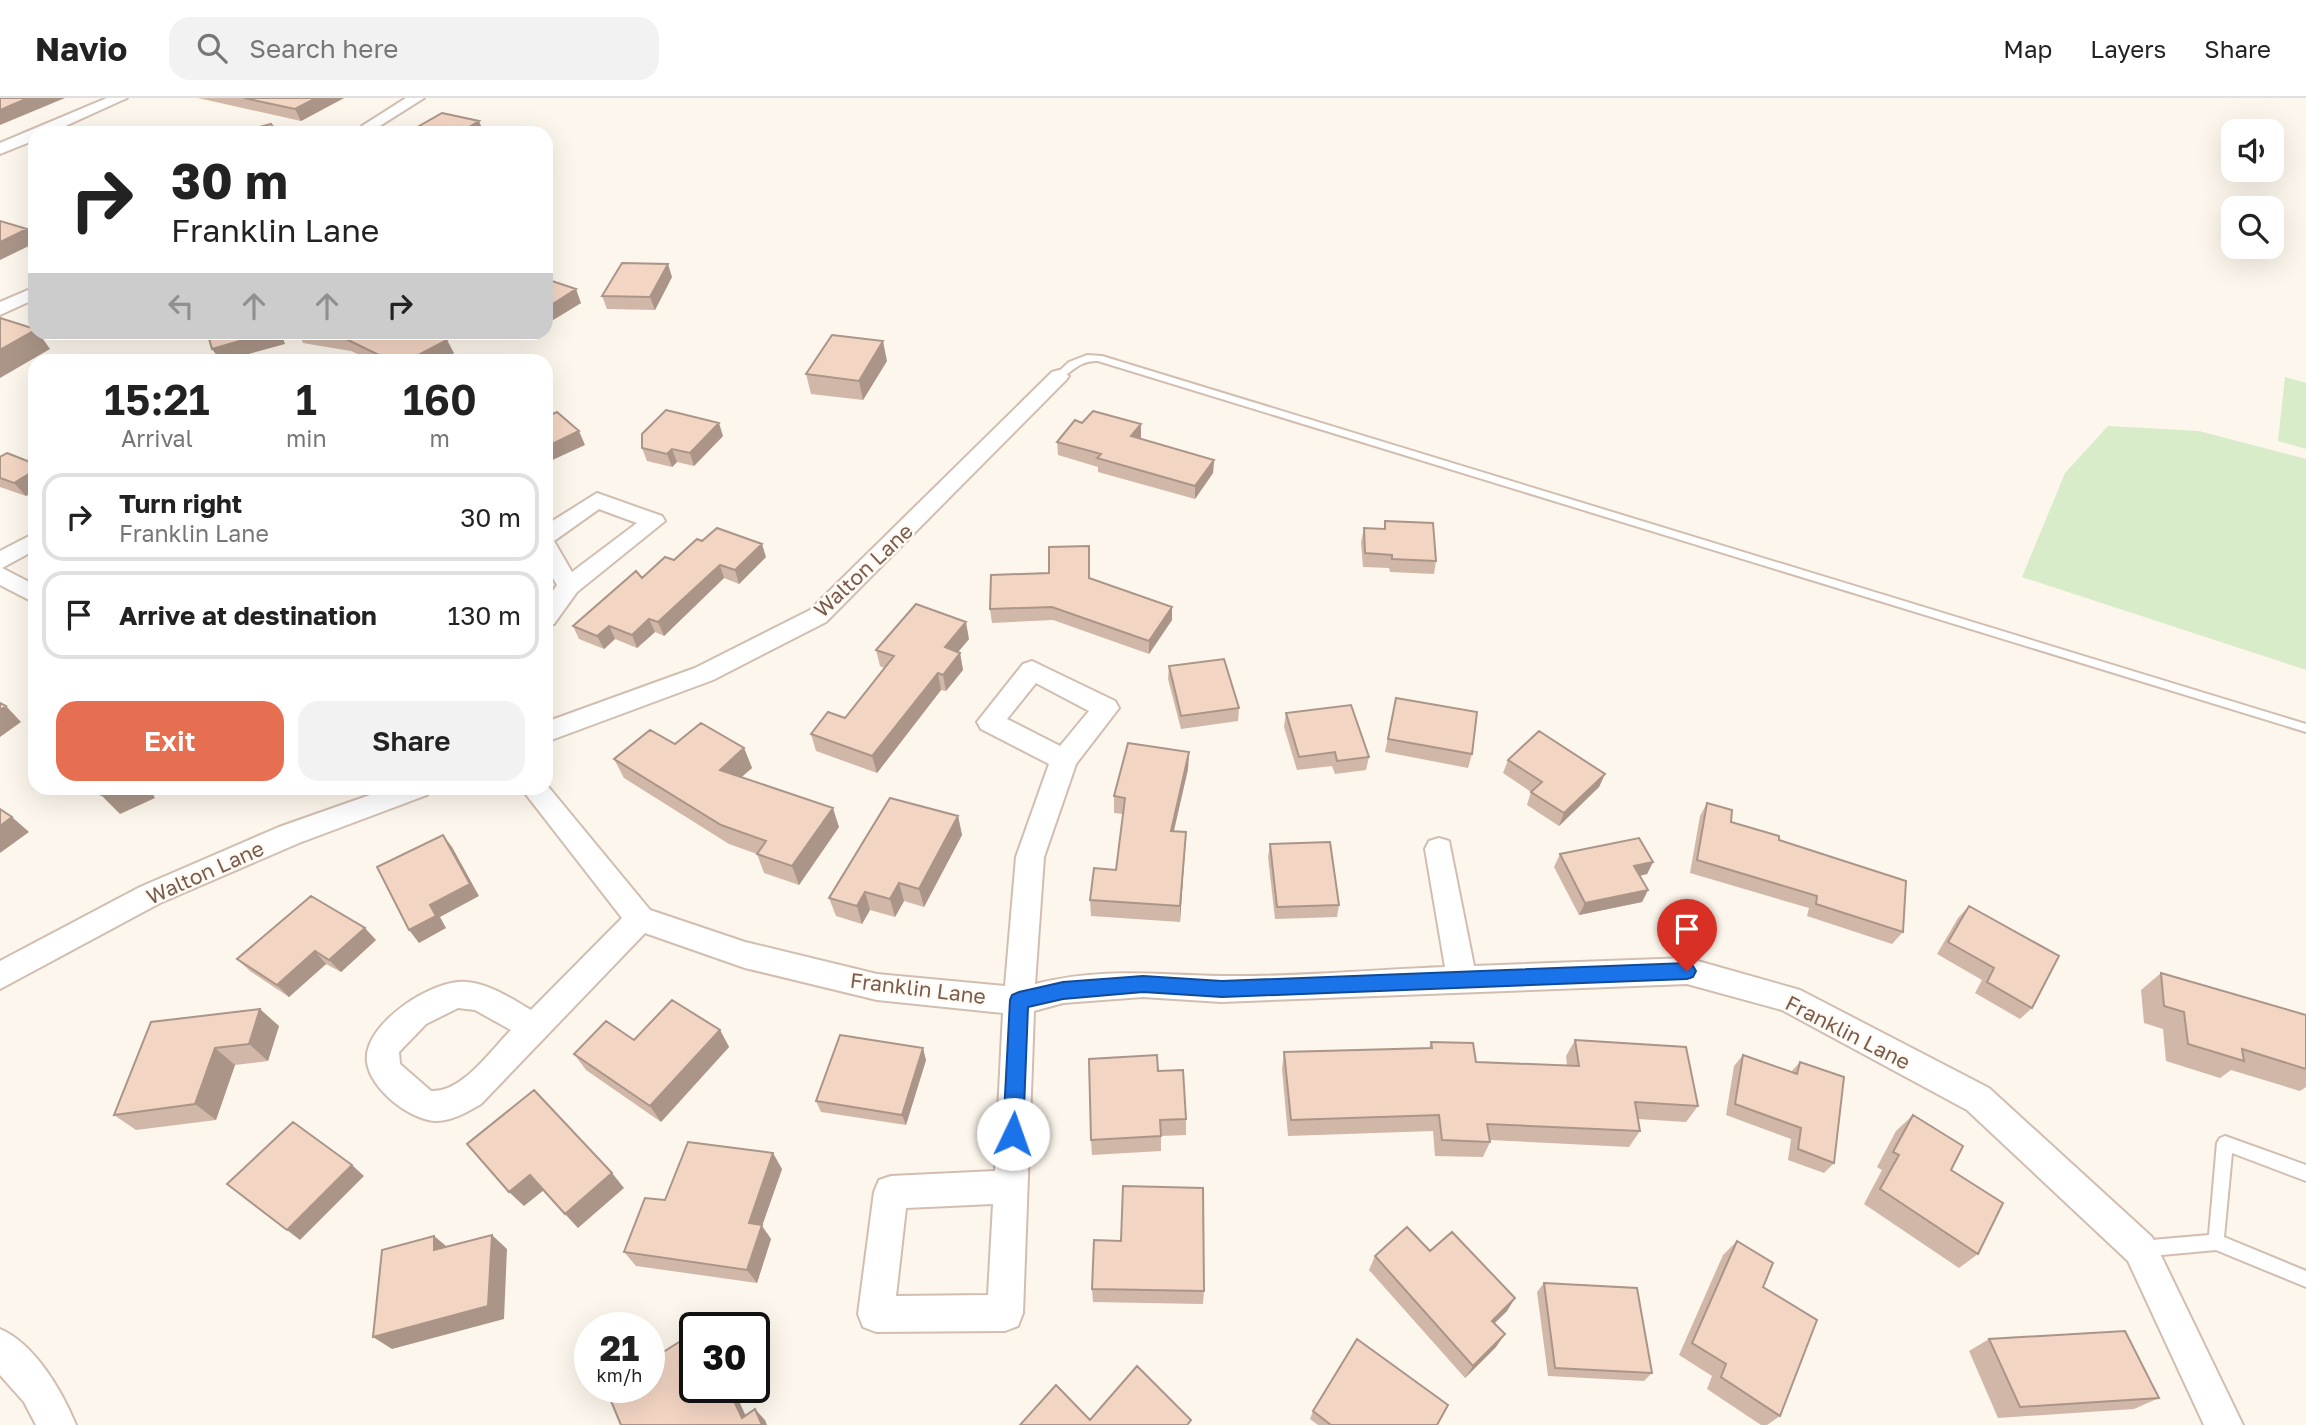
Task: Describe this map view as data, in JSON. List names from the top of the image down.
{
  "streets": {
    "street": ["Walton Lane", "Franklin Lane"]
  },
  "page": {
    "header": "Navio",
    "search": "Search here",
    "nav": ["Map", "Layers", "Share"],
    "turn": ["30 m", "Franklin Lane"],
    "eta": [
      "15:21",
      "Arrival",
      "1",
      "min",
      "160",
      "m"
    ],
    "list": [
      {
        "name": "Turn right",
        "note": "Franklin Lane",
        "value": "30 m"
      },
      {
        "name": "Arrive at destination",
        "value": "130 m"
      }
    ],
    "buttons": ["Exit", "Share"],
    "speed": "21 km/h",
    "limit": "30"
  }
}
